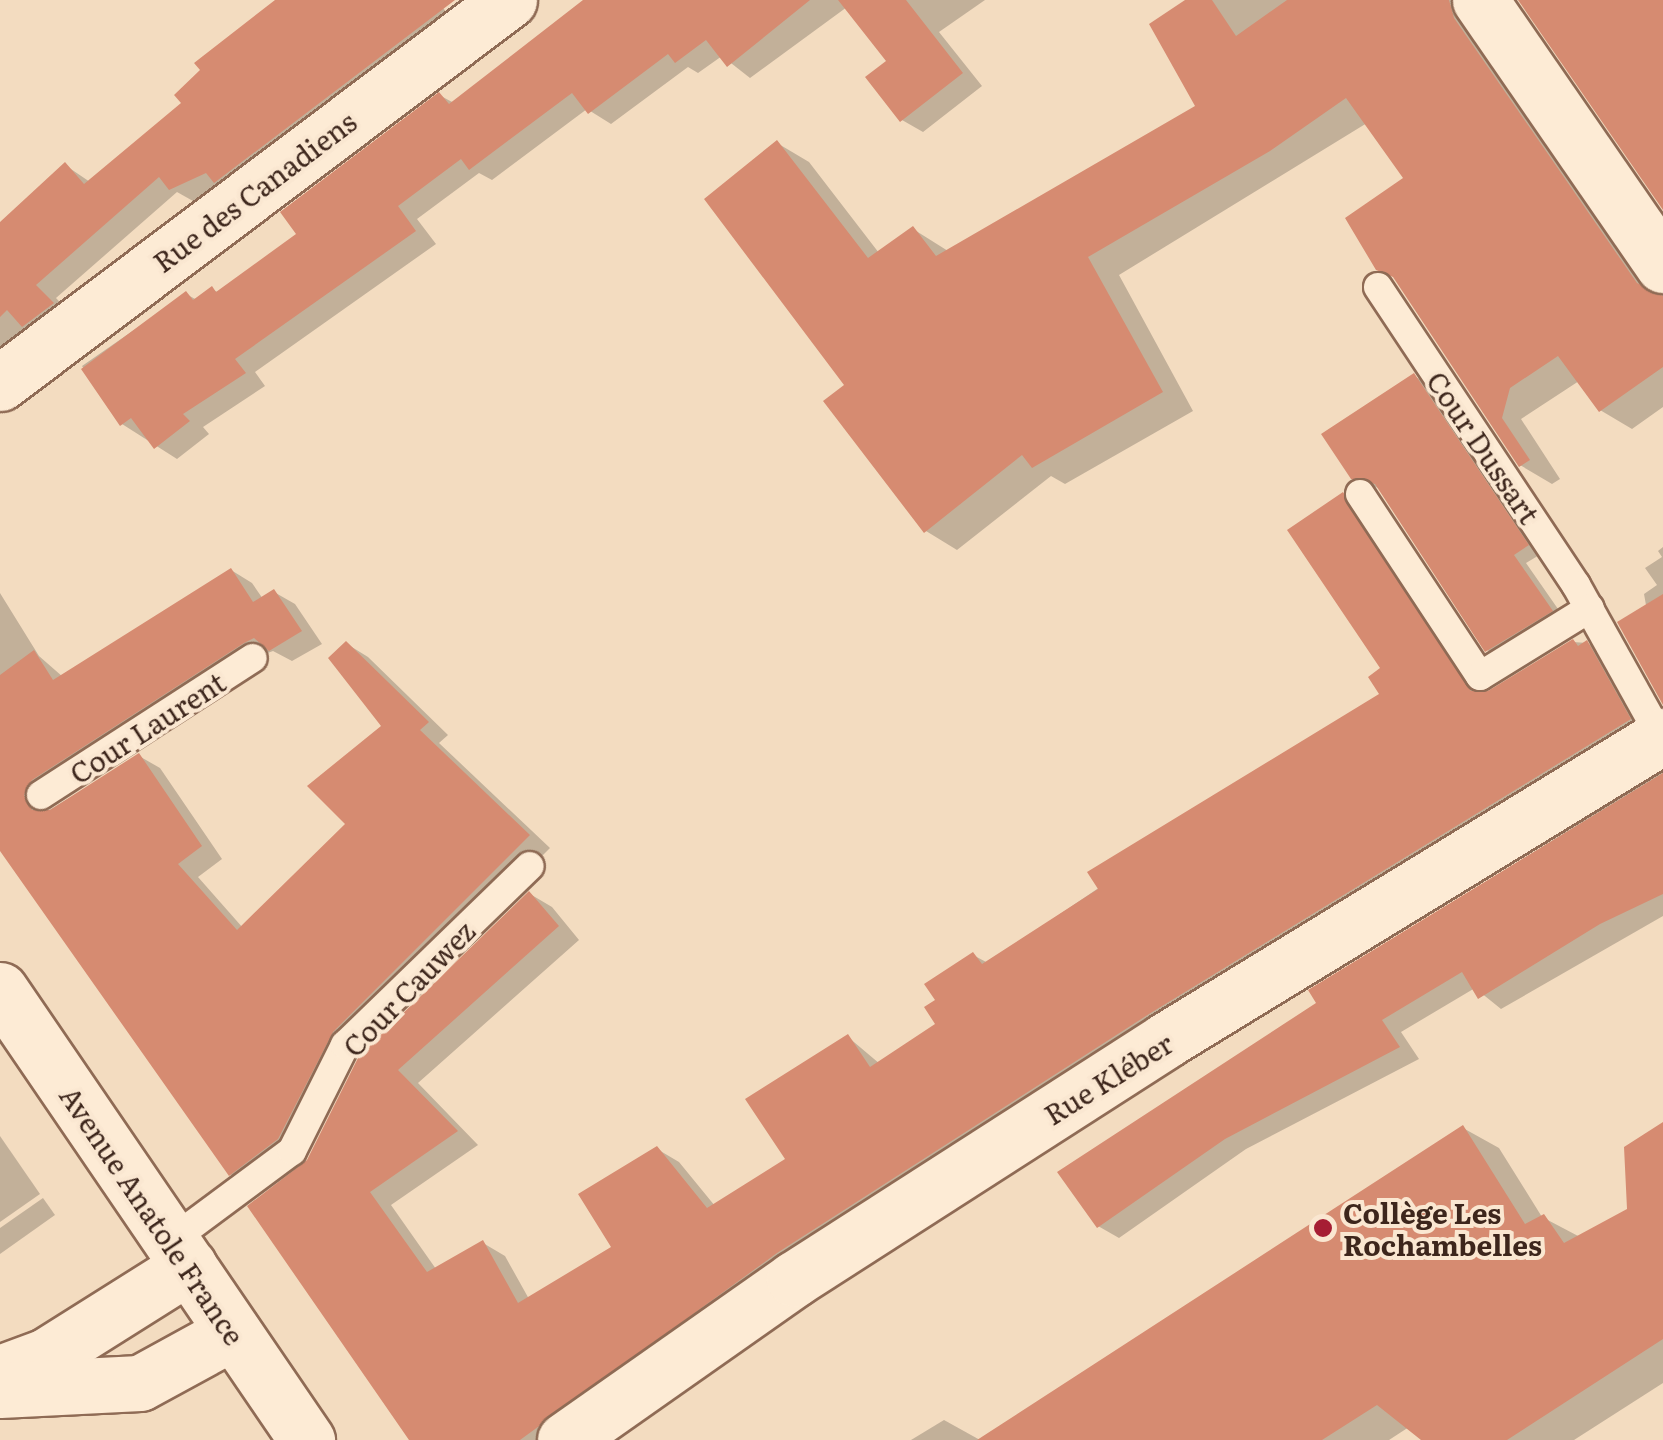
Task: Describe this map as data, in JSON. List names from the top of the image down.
{
  "streets": {
    "street": ["Rue des Canadiens", "Rue Kléber", "Avenue Anatole France"],
    "lane": ["Cour Dussart", "Cour Laurent", "Cour Cauwez"]
  },
  "crossings": [
    ["Cour Dussart", "Rue Kléber"],
    ["Cour Cauwez", "Avenue Anatole France"]
  ],
  "places": ["Collège Les Rochambelles"]
}
